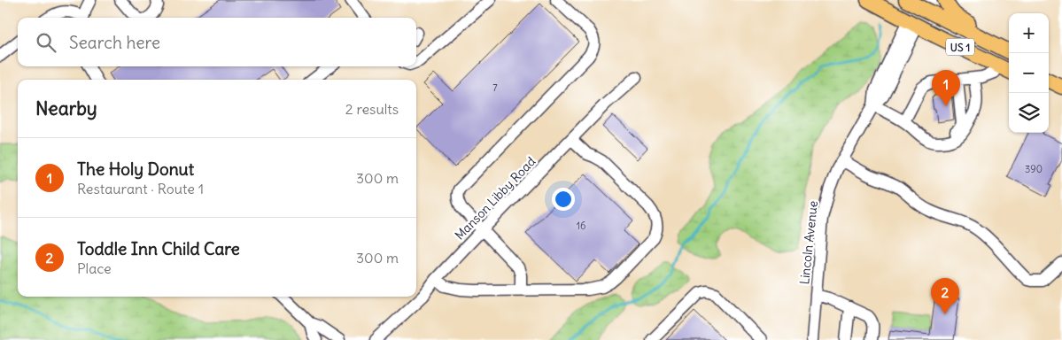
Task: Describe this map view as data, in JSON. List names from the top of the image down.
{
  "streets": {
    "main road": ["US 1"],
    "street": ["Manson Libby Road", "Lincoln Avenue"]
  },
  "crossings": [
    ["US 1", "Lincoln Avenue"]
  ],
  "house_numbers": ["7", "390", "16"],
  "page": {
    "map_buttons": ["+", "−"],
    "search": "Search here",
    "pins": ["1", "2"],
    "heading": ["Nearby", "2 results"],
    "list": [
      {
        "mark": "1",
        "name": "The Holy Donut",
        "note": "Restaurant · Route 1",
        "value": "300 m"
      },
      {
        "mark": "2",
        "name": "Toddle Inn Child Care",
        "note": "Place",
        "value": "300 m"
      }
    ]
  }
}
